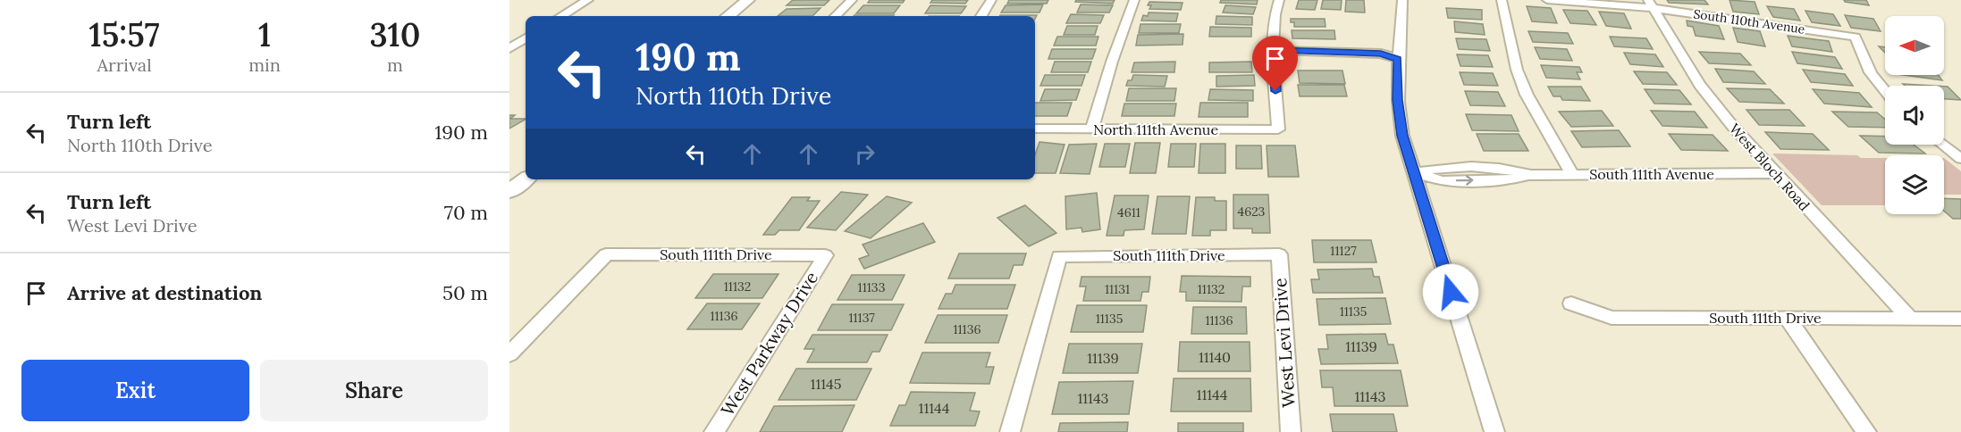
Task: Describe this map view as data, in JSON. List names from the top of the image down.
{
  "streets": {
    "street": [
      "South 110th Avenue",
      "North 111th Avenue",
      "West Bloch Road",
      "South 111th Avenue",
      "South 111th Drive",
      "West Levi Drive",
      "West Parkway Drive"
    ]
  },
  "crossings": [
    ["South 110th Avenue", "West Bloch Road"],
    ["West Bloch Road", "South 111th Avenue"],
    ["West Bloch Road", "South 111th Drive"],
    ["South 111th Drive", "West Levi Drive"],
    ["South 111th Drive", "West Parkway Drive"]
  ],
  "house_numbers": [
    "4623",
    "4611",
    "11127",
    "11132",
    "11133",
    "11131",
    "11132",
    "11135",
    "11136",
    "11137",
    "11135",
    "11136",
    "11136",
    "11139",
    "11140",
    "11139",
    "11145",
    "11144",
    "11143",
    "11143",
    "11144"
  ],
  "north": "left",
  "page": {
    "eta": [
      "15:57",
      "Arrival",
      "1",
      "min",
      "310",
      "m"
    ],
    "turn": ["190 m", "North 110th Drive"],
    "list": [
      {
        "name": "Turn left",
        "note": "North 110th Drive",
        "value": "190 m"
      },
      {
        "name": "Turn left",
        "note": "West Levi Drive",
        "value": "70 m"
      },
      {
        "name": "Arrive at destination",
        "value": "50 m"
      }
    ],
    "buttons": ["Exit", "Share"]
  }
}
